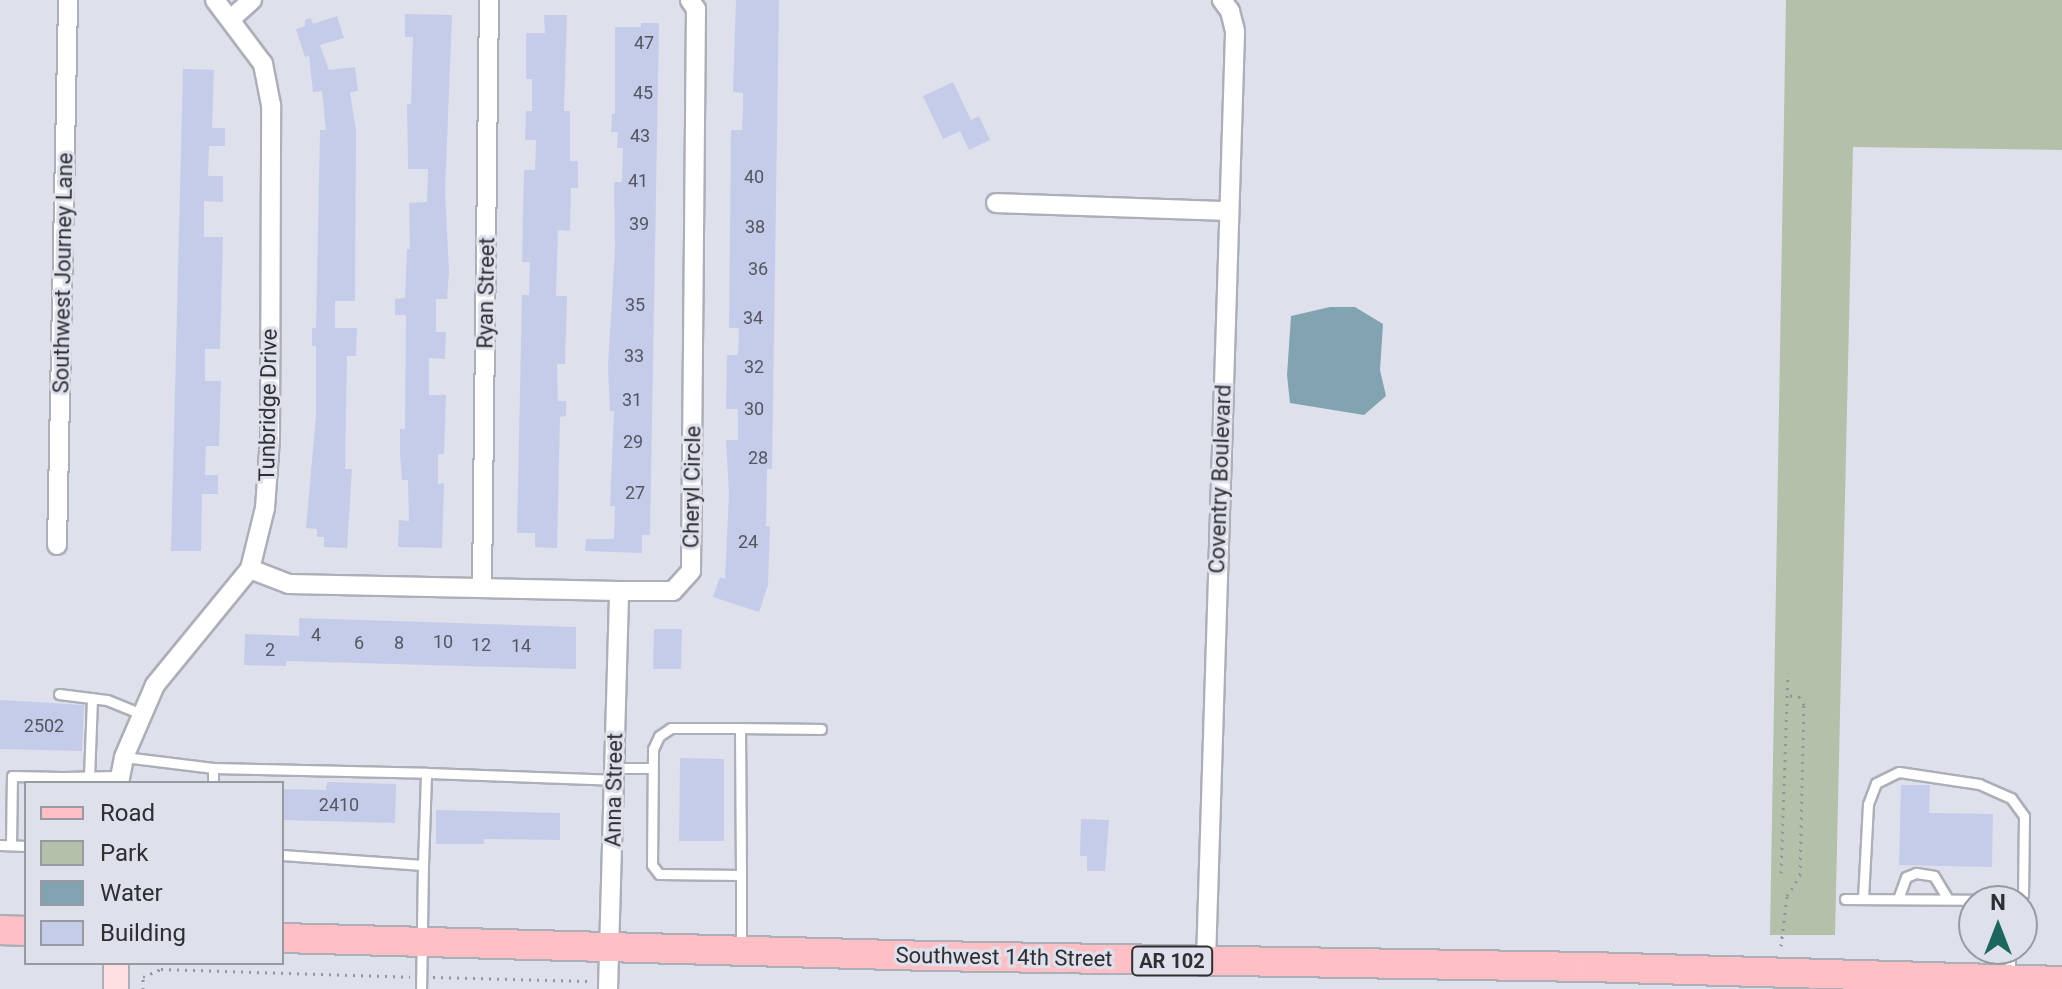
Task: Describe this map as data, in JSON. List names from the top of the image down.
{
  "streets": {
    "main road": ["Southwest 14th Street", "AR 102"],
    "street": [
      "Southwest Journey Lane",
      "Ryan Street",
      "Tunbridge Drive",
      "Coventry Boulevard",
      "Cheryl Circle",
      "Anna Street"
    ]
  },
  "crossings": [
    ["Ryan Street", "Cheryl Circle"],
    ["Tunbridge Drive", "Cheryl Circle"],
    ["Coventry Boulevard", "Southwest 14th Street"],
    ["Cheryl Circle", "Anna Street"],
    ["Anna Street", "Southwest 14th Street"]
  ],
  "house_numbers": [
    "47",
    "45",
    "43",
    "40",
    "41",
    "39",
    "38",
    "36",
    "35",
    "34",
    "33",
    "32",
    "31",
    "30",
    "29",
    "28",
    "27",
    "24",
    "4",
    "10",
    "6",
    "8",
    "12",
    "14",
    "2",
    "2502",
    "2410"
  ],
  "legend": [
    "Road",
    "Park",
    "Water",
    "Building"
  ],
  "north": "top"
}
